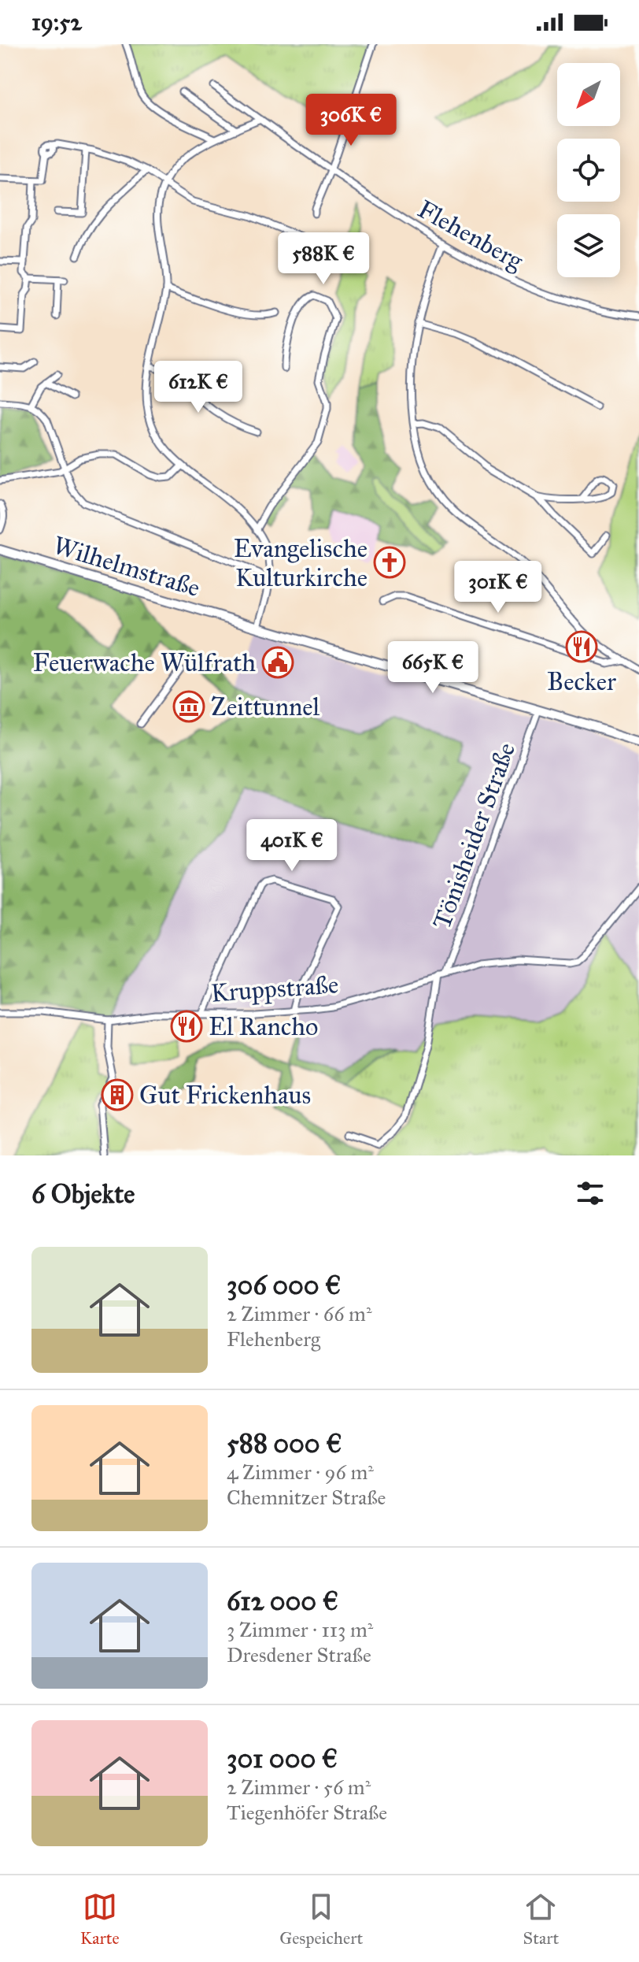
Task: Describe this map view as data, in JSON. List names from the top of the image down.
{
  "streets": {
    "main road": ["Wilhelmstraße"],
    "street": ["Flehenberg", "Tönisheider Straße", "Kruppstraße"]
  },
  "crossings": [
    ["Wilhelmstraße", "Tönisheider Straße"],
    ["Tönisheider Straße", "Kruppstraße"]
  ],
  "places": {
    "church": ["Evangelische Kulturkirche"],
    "restaurant": ["Becker", "El Rancho"],
    "public building": ["Feuerwache Wülfrath"],
    "museum": ["Zeittunnel"],
    "building": ["Gut Frickenhaus"]
  },
  "north": "bottom left",
  "page": {
    "status": "19:52",
    "price": [
      "306K €",
      "588K €",
      "612K €",
      "301K €",
      "665K €",
      "401K €"
    ],
    "heading": "6 Objekte",
    "list": [
      {
        "name": "306 000 €",
        "note": "2 Zimmer · 66 m² · Flehenberg"
      },
      {
        "name": "588 000 €",
        "note": "4 Zimmer · 96 m² · Chemnitzer Straße"
      },
      {
        "name": "612 000 €",
        "note": "3 Zimmer · 113 m² · Dresdener Straße"
      },
      {
        "name": "301 000 €",
        "note": "2 Zimmer · 56 m² · Tiegenhöfer Straße"
      }
    ],
    "tabs": ["Karte", "Gespeichert", "Start"]
  }
}
